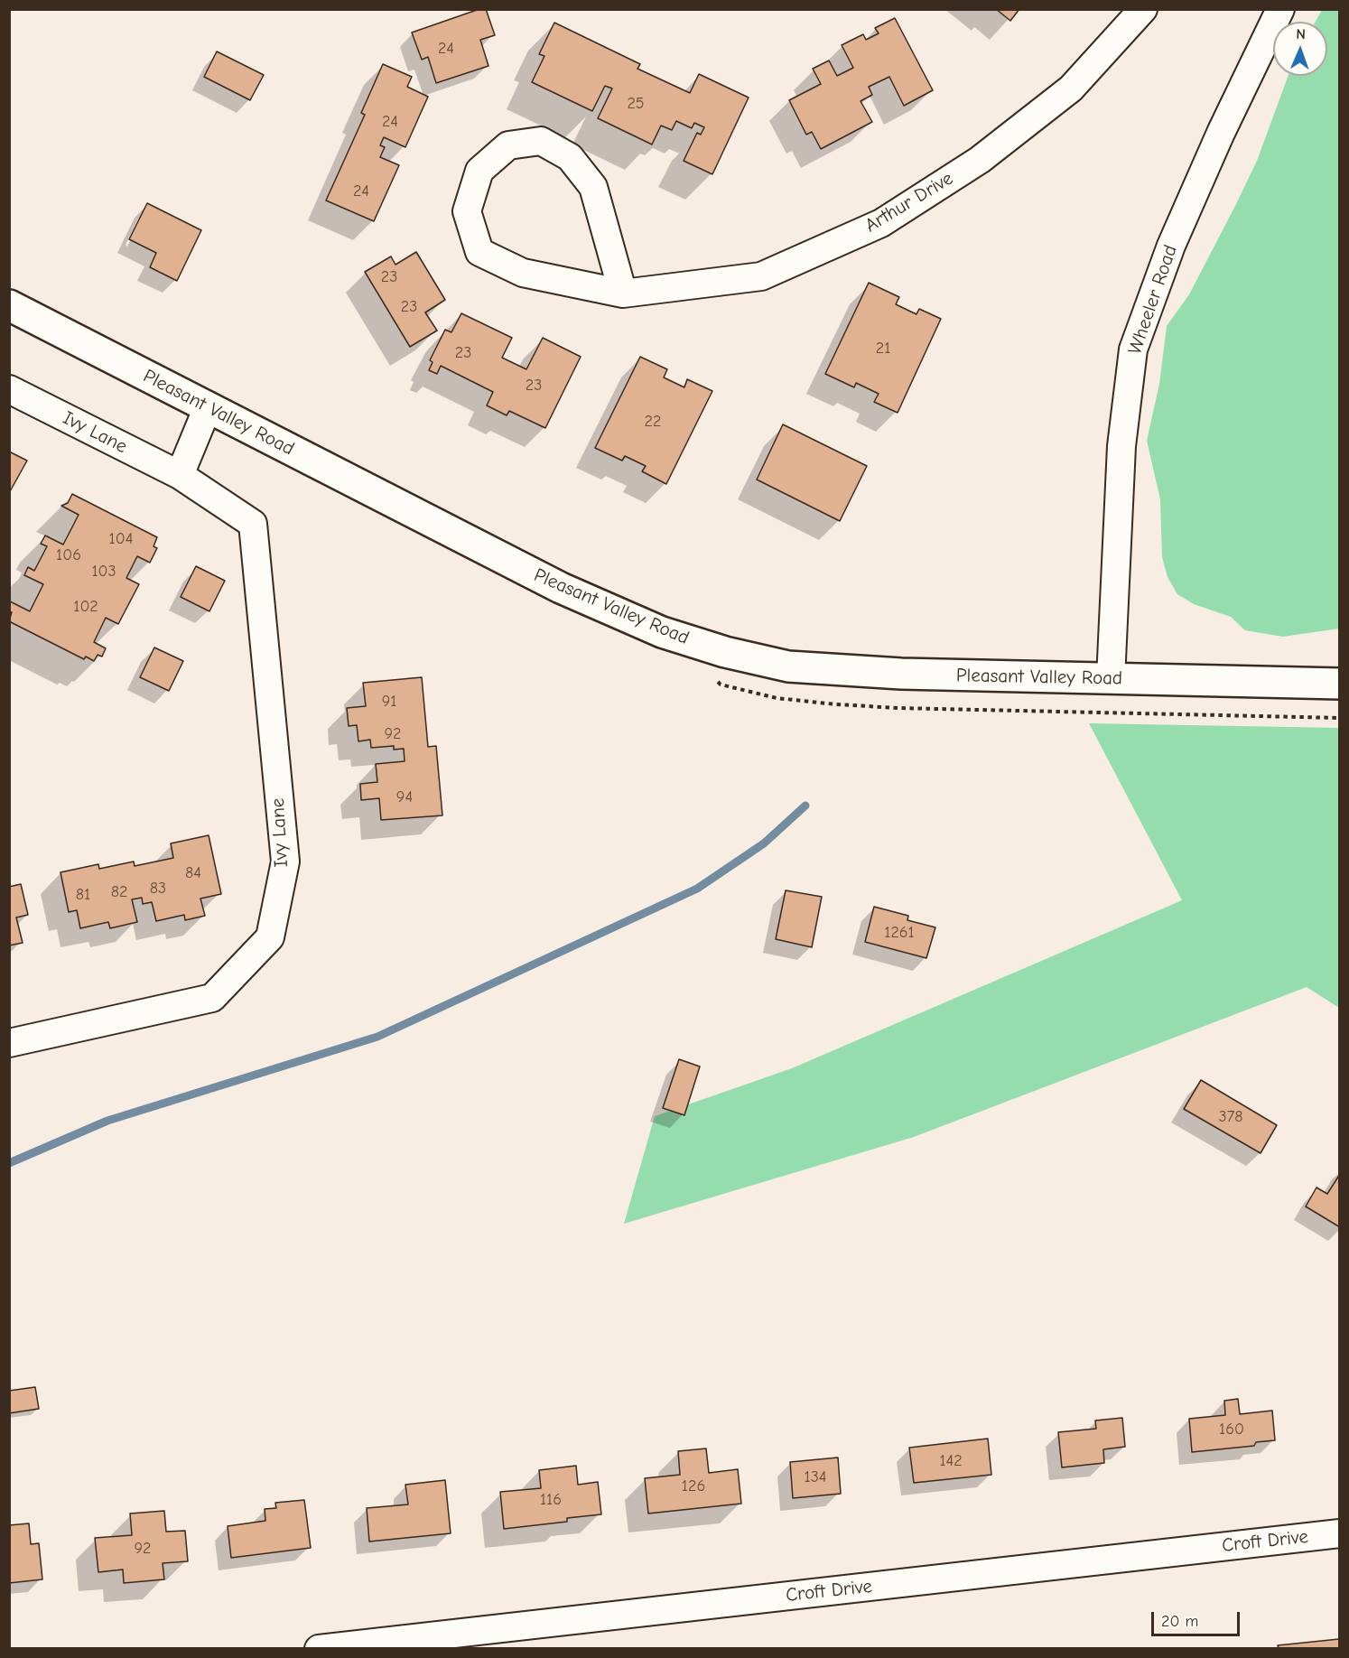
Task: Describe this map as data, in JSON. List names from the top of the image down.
{
  "streets": {
    "main road": ["Pleasant Valley Road"],
    "street": [
      "Arthur Drive",
      "Wheeler Road",
      "Ivy Lane",
      "Croft Drive"
    ]
  },
  "crossings": [
    ["Wheeler Road", "Pleasant Valley Road"]
  ],
  "house_numbers": [
    "24",
    "25",
    "24",
    "24",
    "23",
    "23",
    "21",
    "23",
    "23",
    "22",
    "104",
    "106",
    "103",
    "102",
    "91",
    "92",
    "94",
    "84",
    "83",
    "82",
    "81",
    "1261",
    "378",
    "160",
    "142",
    "134",
    "126",
    "116",
    "92"
  ],
  "scale_bar": "20 m",
  "north": "top"
}
